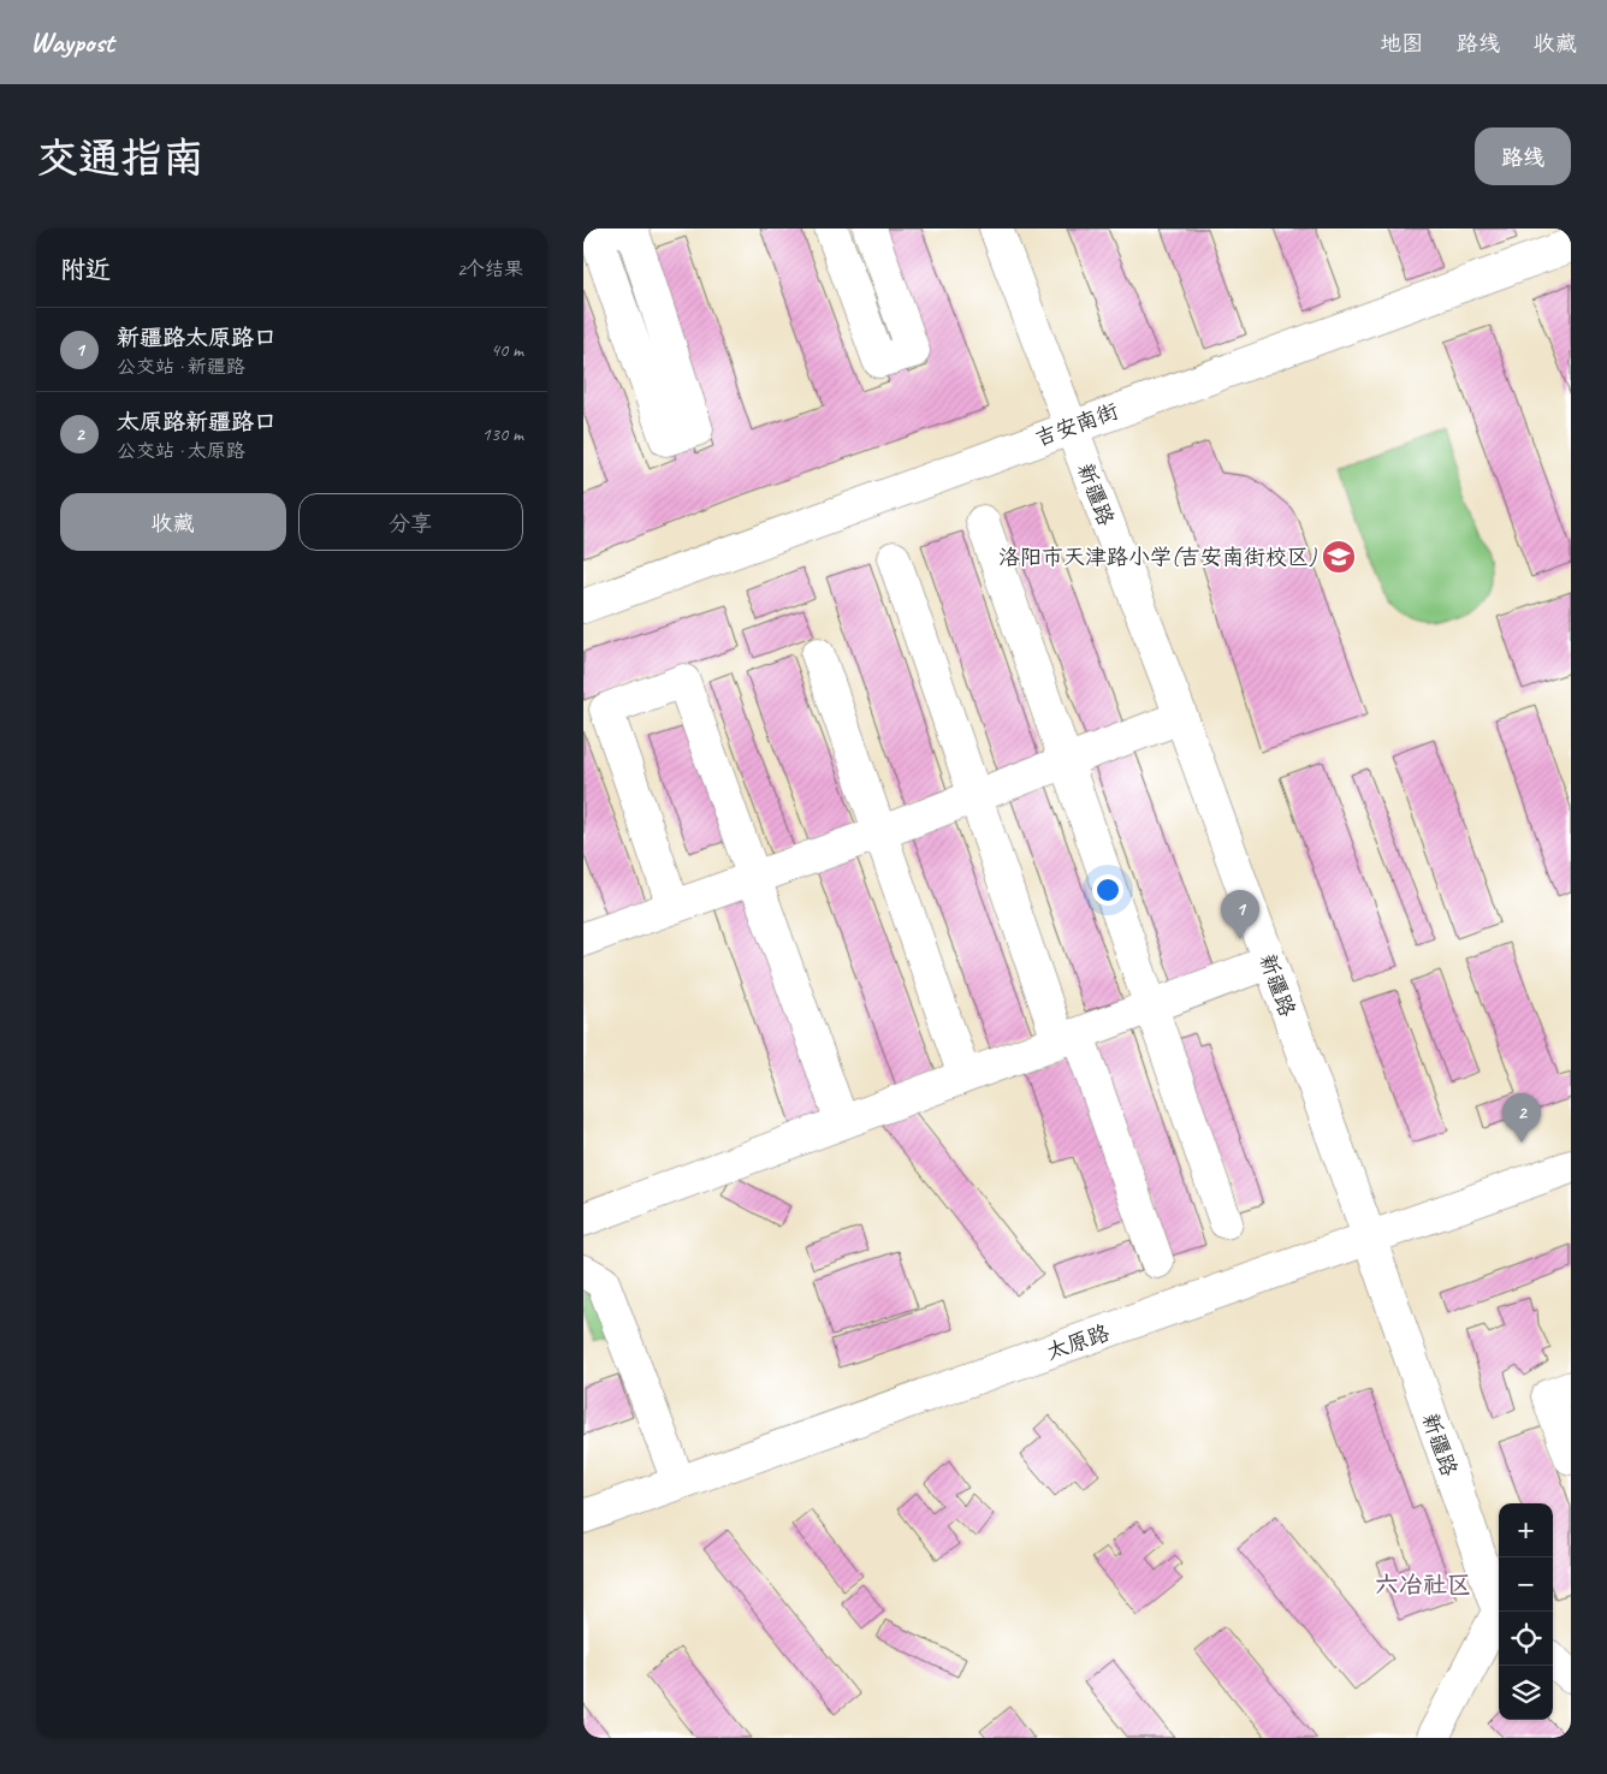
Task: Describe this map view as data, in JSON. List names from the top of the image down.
{
  "streets": {
    "street": ["吉安南街", "新疆路", "太原路"]
  },
  "crossings": [
    ["吉安南街", "新疆路"],
    ["新疆路", "太原路"]
  ],
  "districts": ["六冶社区"],
  "places": {
    "school or university": ["洛阳市天津路小学(吉安南街校区)"]
  },
  "page": {
    "header": "Waypost",
    "nav": ["地图", "路线", "收藏"],
    "buttons": [
      "路线",
      ["收藏", "分享"]
    ],
    "title": "交通指南",
    "heading": ["附近", "2个结果"],
    "list": [
      {
        "mark": "1",
        "name": "新疆路太原路口",
        "note": "公交站 · 新疆路",
        "value": "40 m"
      },
      {
        "mark": "2",
        "name": "太原路新疆路口",
        "note": "公交站 · 太原路",
        "value": "130 m"
      }
    ],
    "pins": ["1", "2"],
    "map_buttons": ["+", "−"]
  }
}
